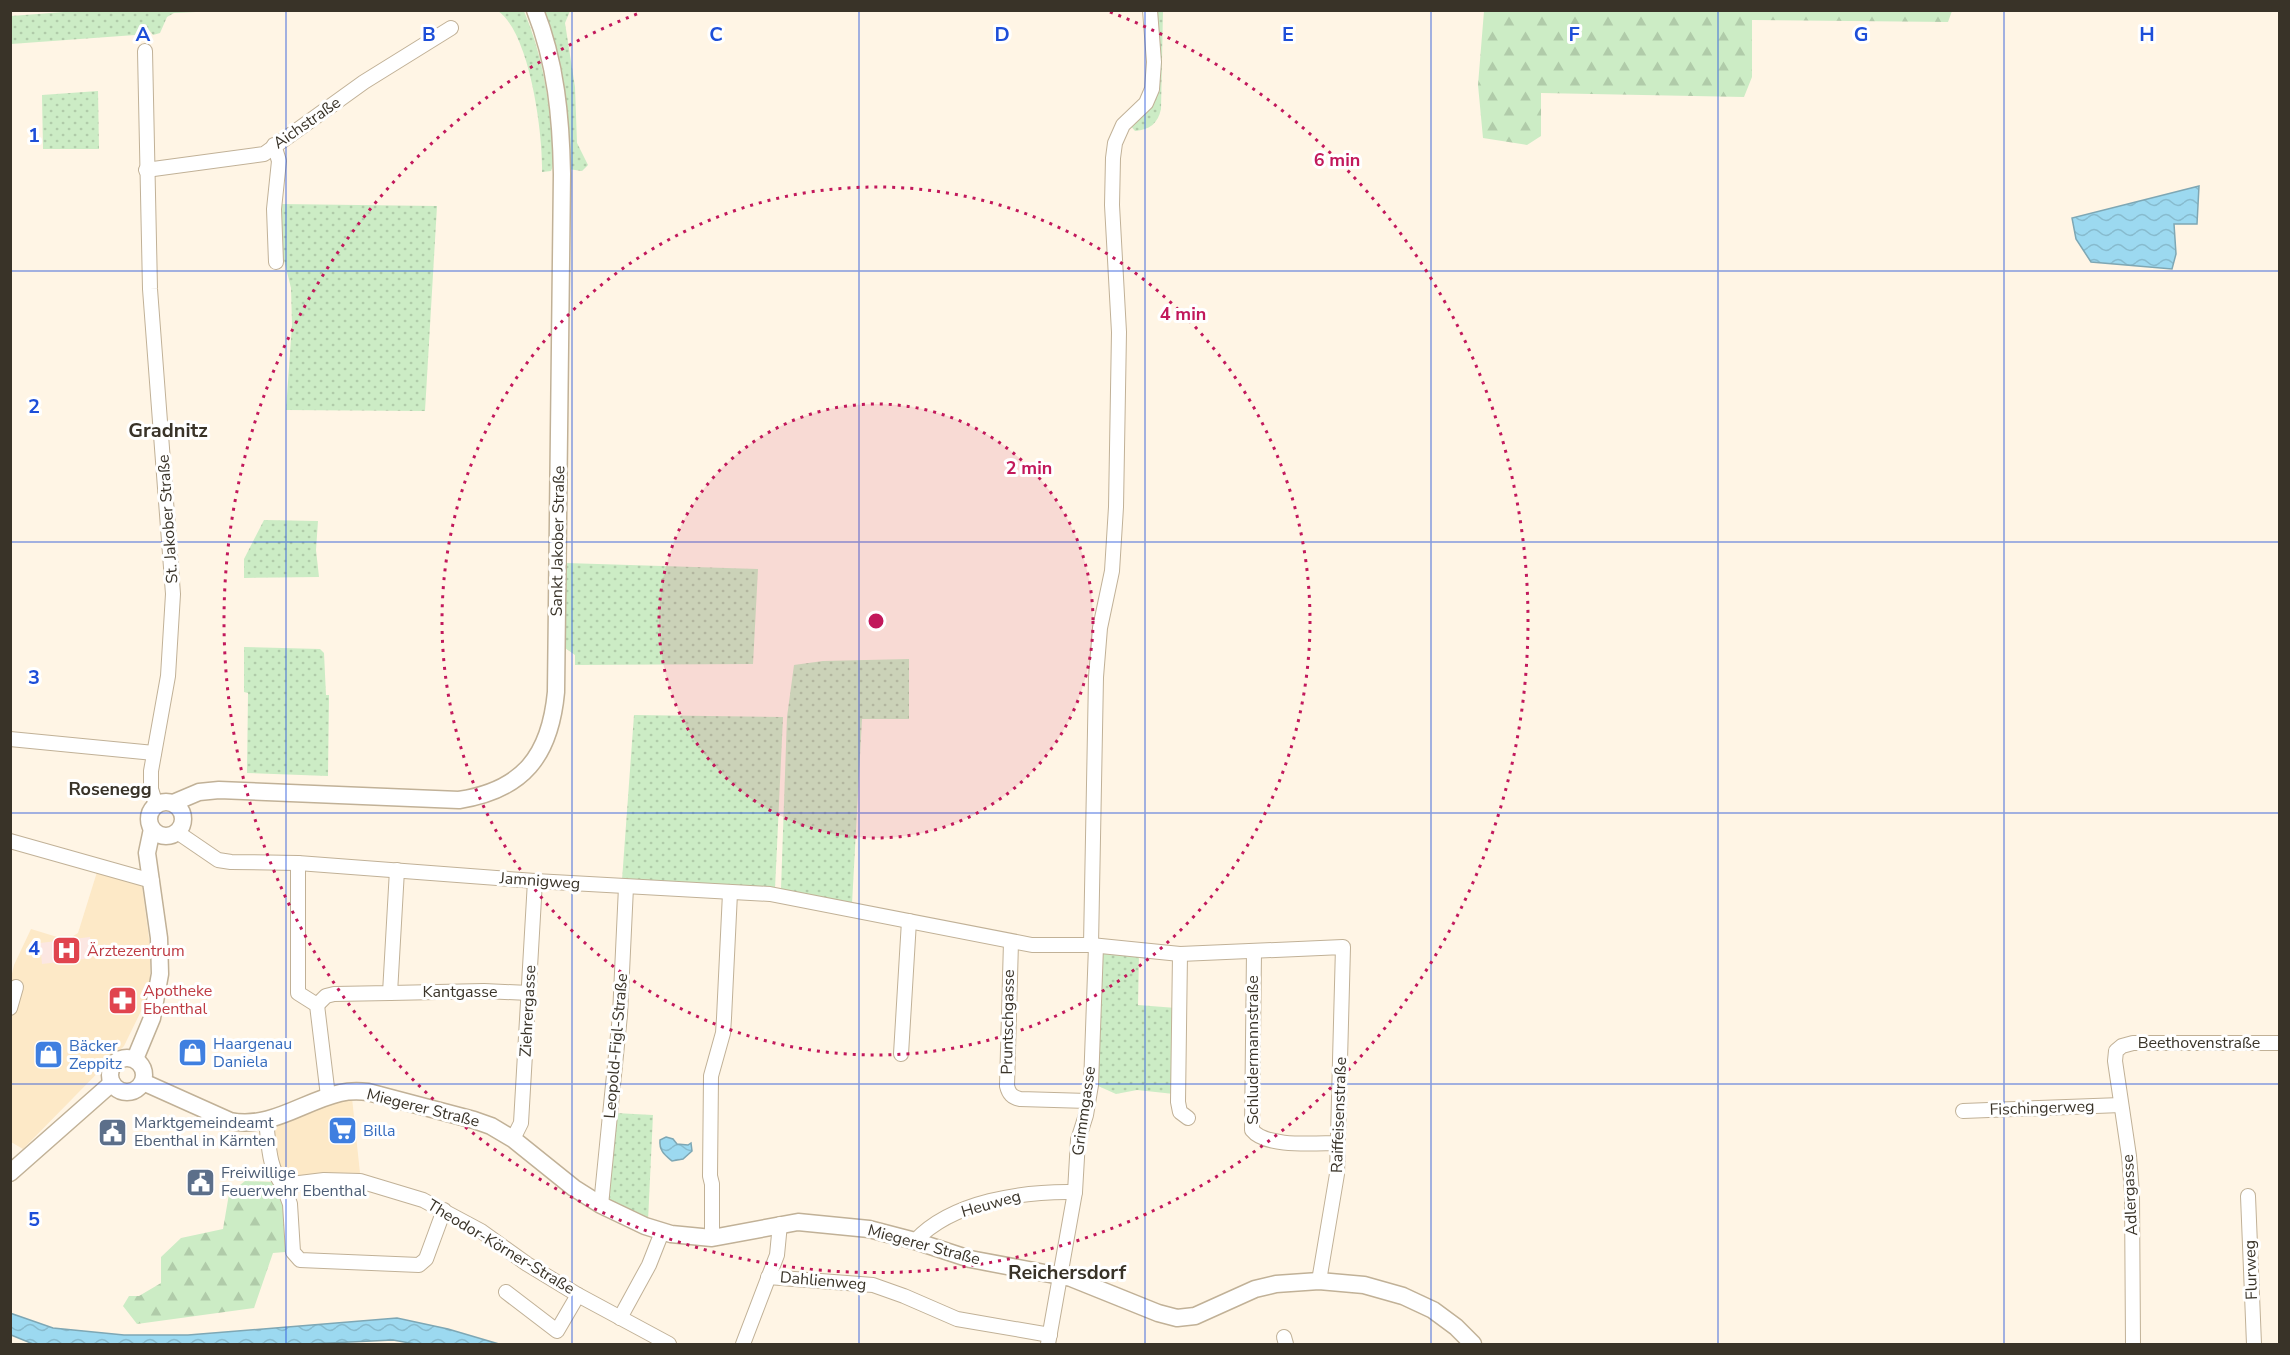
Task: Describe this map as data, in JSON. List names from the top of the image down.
{
  "streets": {
    "main road": ["Sankt Jakober Straße", "Miegerer Straße"],
    "street": [
      "Aichstraße",
      "St. Jakober Straße",
      "Jamnigweg",
      "Kantgasse",
      "Ziehrergasse",
      "Pruntschgasse",
      "Beethovenstraße",
      "Leopold-Figl-Straße",
      "Schludermannstraße",
      "Fischingerweg",
      "Grimmgasse",
      "Raiffeisenstraße",
      "Adlergasse",
      "Heuweg",
      "Theodor-Körner-Straße",
      "Flurweg",
      "Dahlienweg"
    ]
  },
  "crossings": [
    ["Aichstraße", "St. Jakober Straße"],
    ["St. Jakober Straße", "Sankt Jakober Straße"],
    ["St. Jakober Straße", "Jamnigweg"],
    ["Sankt Jakober Straße", "Jamnigweg"],
    ["Jamnigweg", "Ziehrergasse"],
    ["Jamnigweg", "Pruntschgasse"],
    ["Jamnigweg", "Leopold-Figl-Straße"],
    ["Jamnigweg", "Schludermannstraße"],
    ["Jamnigweg", "Grimmgasse"],
    ["Jamnigweg", "Raiffeisenstraße"],
    ["Kantgasse", "Ziehrergasse"],
    ["Ziehrergasse", "Miegerer Straße"],
    ["Pruntschgasse", "Grimmgasse"],
    ["Beethovenstraße", "Adlergasse"],
    ["Leopold-Figl-Straße", "Miegerer Straße"],
    ["Schludermannstraße", "Raiffeisenstraße"],
    ["Miegerer Straße", "Grimmgasse"],
    ["Miegerer Straße", "Raiffeisenstraße"],
    ["Miegerer Straße", "Heuweg"],
    ["Fischingerweg", "Adlergasse"],
    ["Grimmgasse", "Heuweg"],
    ["Grimmgasse", "Dahlienweg"]
  ],
  "districts": ["Gradnitz", "Rosenegg", "Reichersdorf"],
  "places": {
    "hospital": ["Ärztezentrum"],
    "pharmacy": ["Apotheke Ebenthal"],
    "shop": ["Haargenau Daniela", "Bäcker Zeppitz"],
    "supermarket": ["Billa"],
    "public building": ["Marktgemeindeamt Ebenthal in Kärnten", "Freiwillige Feuerwehr Ebenthal"]
  },
  "grid": {
    "columns": [
      "A",
      "B",
      "C",
      "D",
      "E",
      "F",
      "G",
      "H"
    ],
    "rows": [
      "1",
      "2",
      "3",
      "4",
      "5"
    ]
  },
  "rings": ["6 min", "4 min", "2 min"]
}
